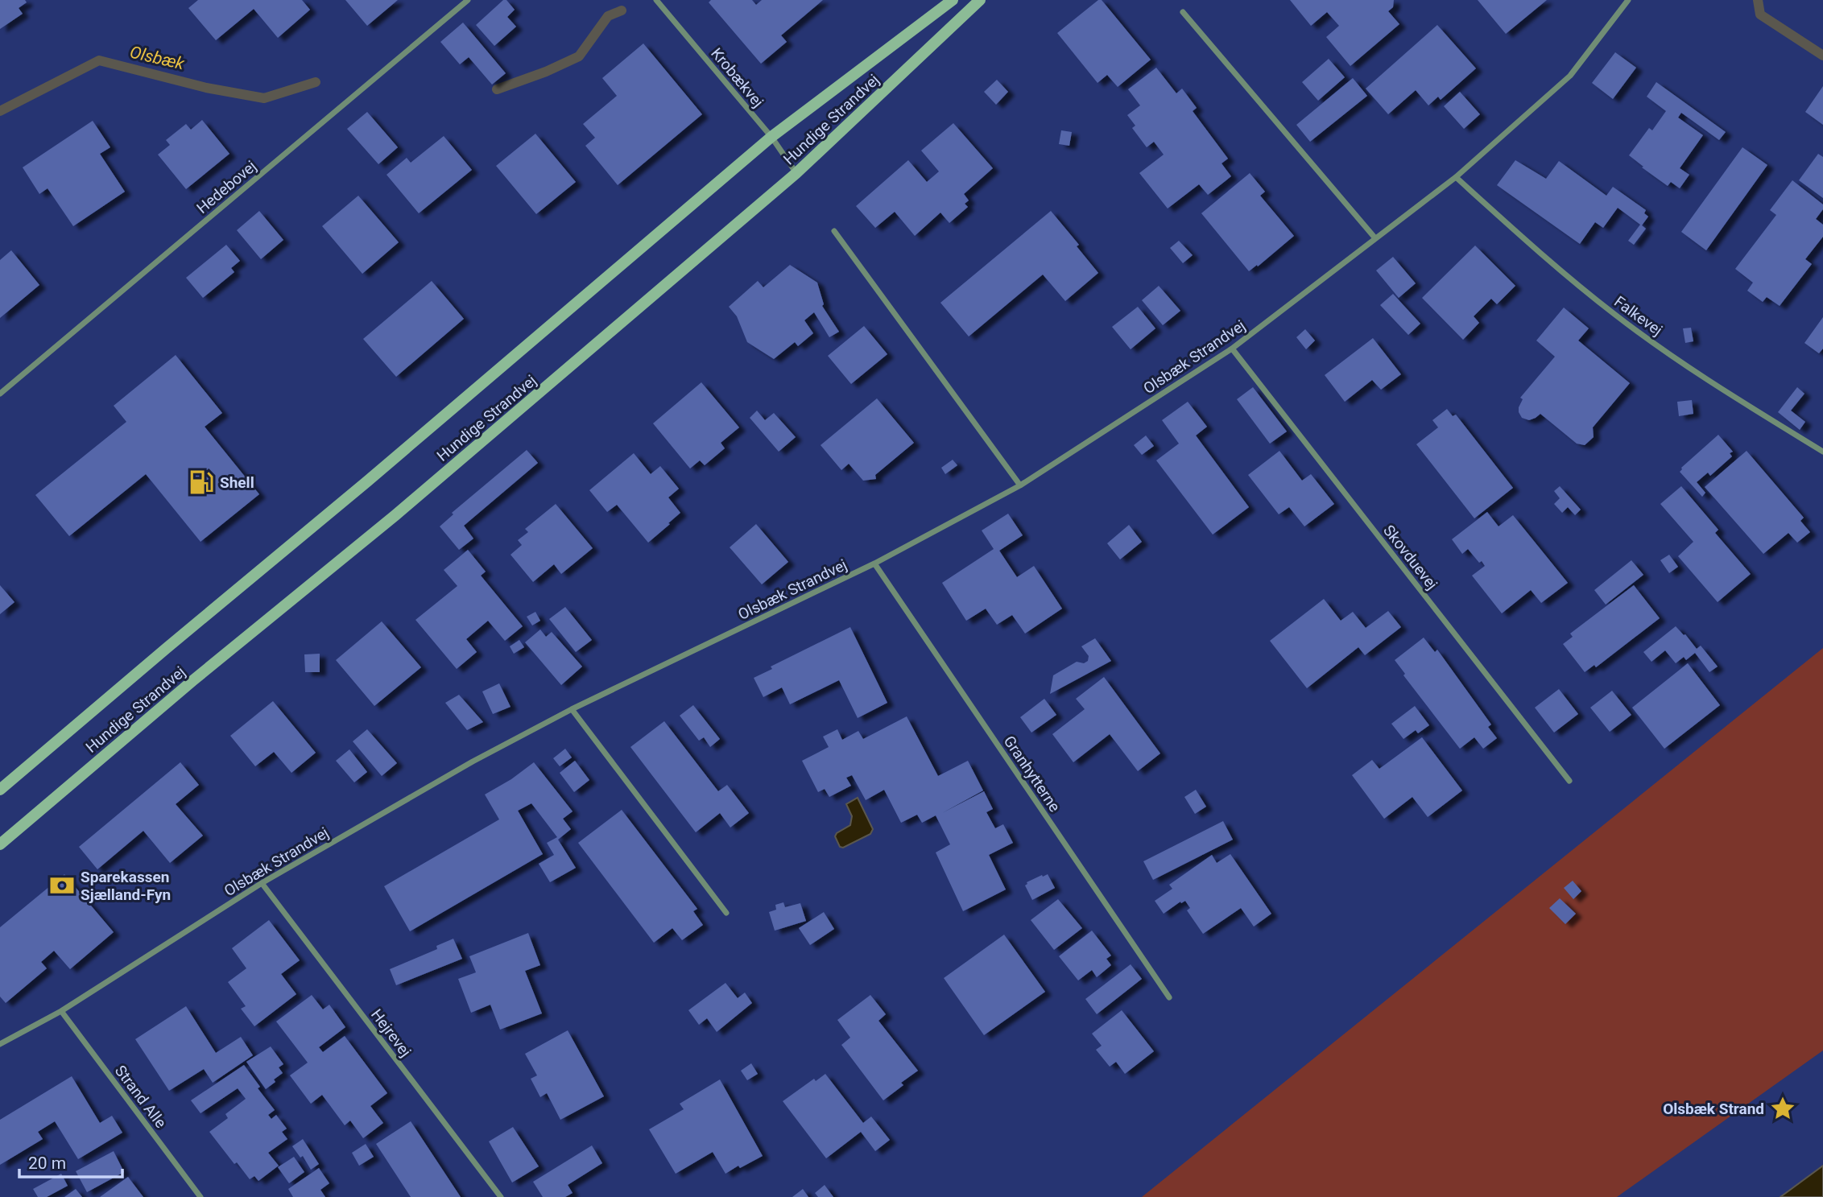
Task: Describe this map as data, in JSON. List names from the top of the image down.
{
  "streets": {
    "main road": ["Hundige Strandvej"],
    "street": [
      "Krobækvej",
      "Hedebovej",
      "Falkevej",
      "Olsbæk Strandvej",
      "Skovduevej",
      "Granhytterne",
      "Hejrevej",
      "Strand Alle"
    ]
  },
  "crossings": [
    ["Krobækvej", "Hundige Strandvej"],
    ["Falkevej", "Olsbæk Strandvej"],
    ["Olsbæk Strandvej", "Skovduevej"],
    ["Olsbæk Strandvej", "Granhytterne"],
    ["Olsbæk Strandvej", "Hejrevej"],
    ["Olsbæk Strandvej", "Strand Alle"]
  ],
  "water": ["Olsbæk"],
  "places": {
    "fuel station": ["Shell"],
    "bank": ["Sparekassen Sjælland-Fyn"],
    "place": ["Olsbæk Strand"]
  },
  "scale_bar": "20 m"
}
